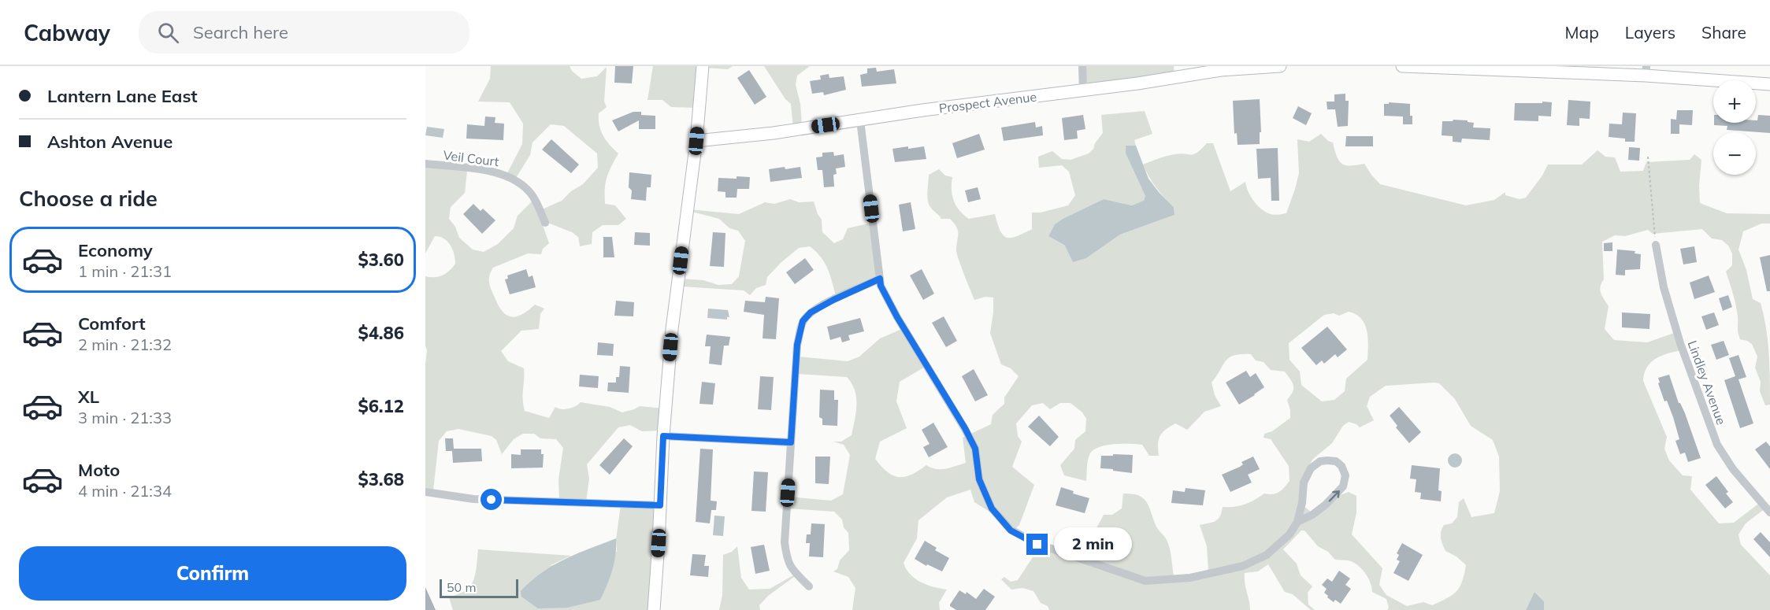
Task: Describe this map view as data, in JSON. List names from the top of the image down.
{
  "streets": {
    "street": ["Prospect Avenue", "Veil Court", "Lindley Avenue"]
  },
  "scale_bar": "50 m",
  "page": {
    "header": "Cabway",
    "search": "Search here",
    "nav": ["Map", "Layers", "Share"],
    "banner": ["Lantern Lane East", "Ashton Avenue"],
    "map_buttons": ["+", "−"],
    "heading": "Choose a ride",
    "list": [
      {
        "name": "Economy",
        "note": "1 min · 21:31",
        "value": "$3.60"
      },
      {
        "name": "Comfort",
        "note": "2 min · 21:32",
        "value": "$4.86"
      },
      {
        "name": "XL",
        "note": "3 min · 21:33",
        "value": "$6.12"
      },
      {
        "name": "Moto",
        "note": "4 min · 21:34",
        "value": "$3.68"
      }
    ],
    "bubble": "2 min",
    "buttons": "Confirm",
    "scale": "50 m"
  }
}
